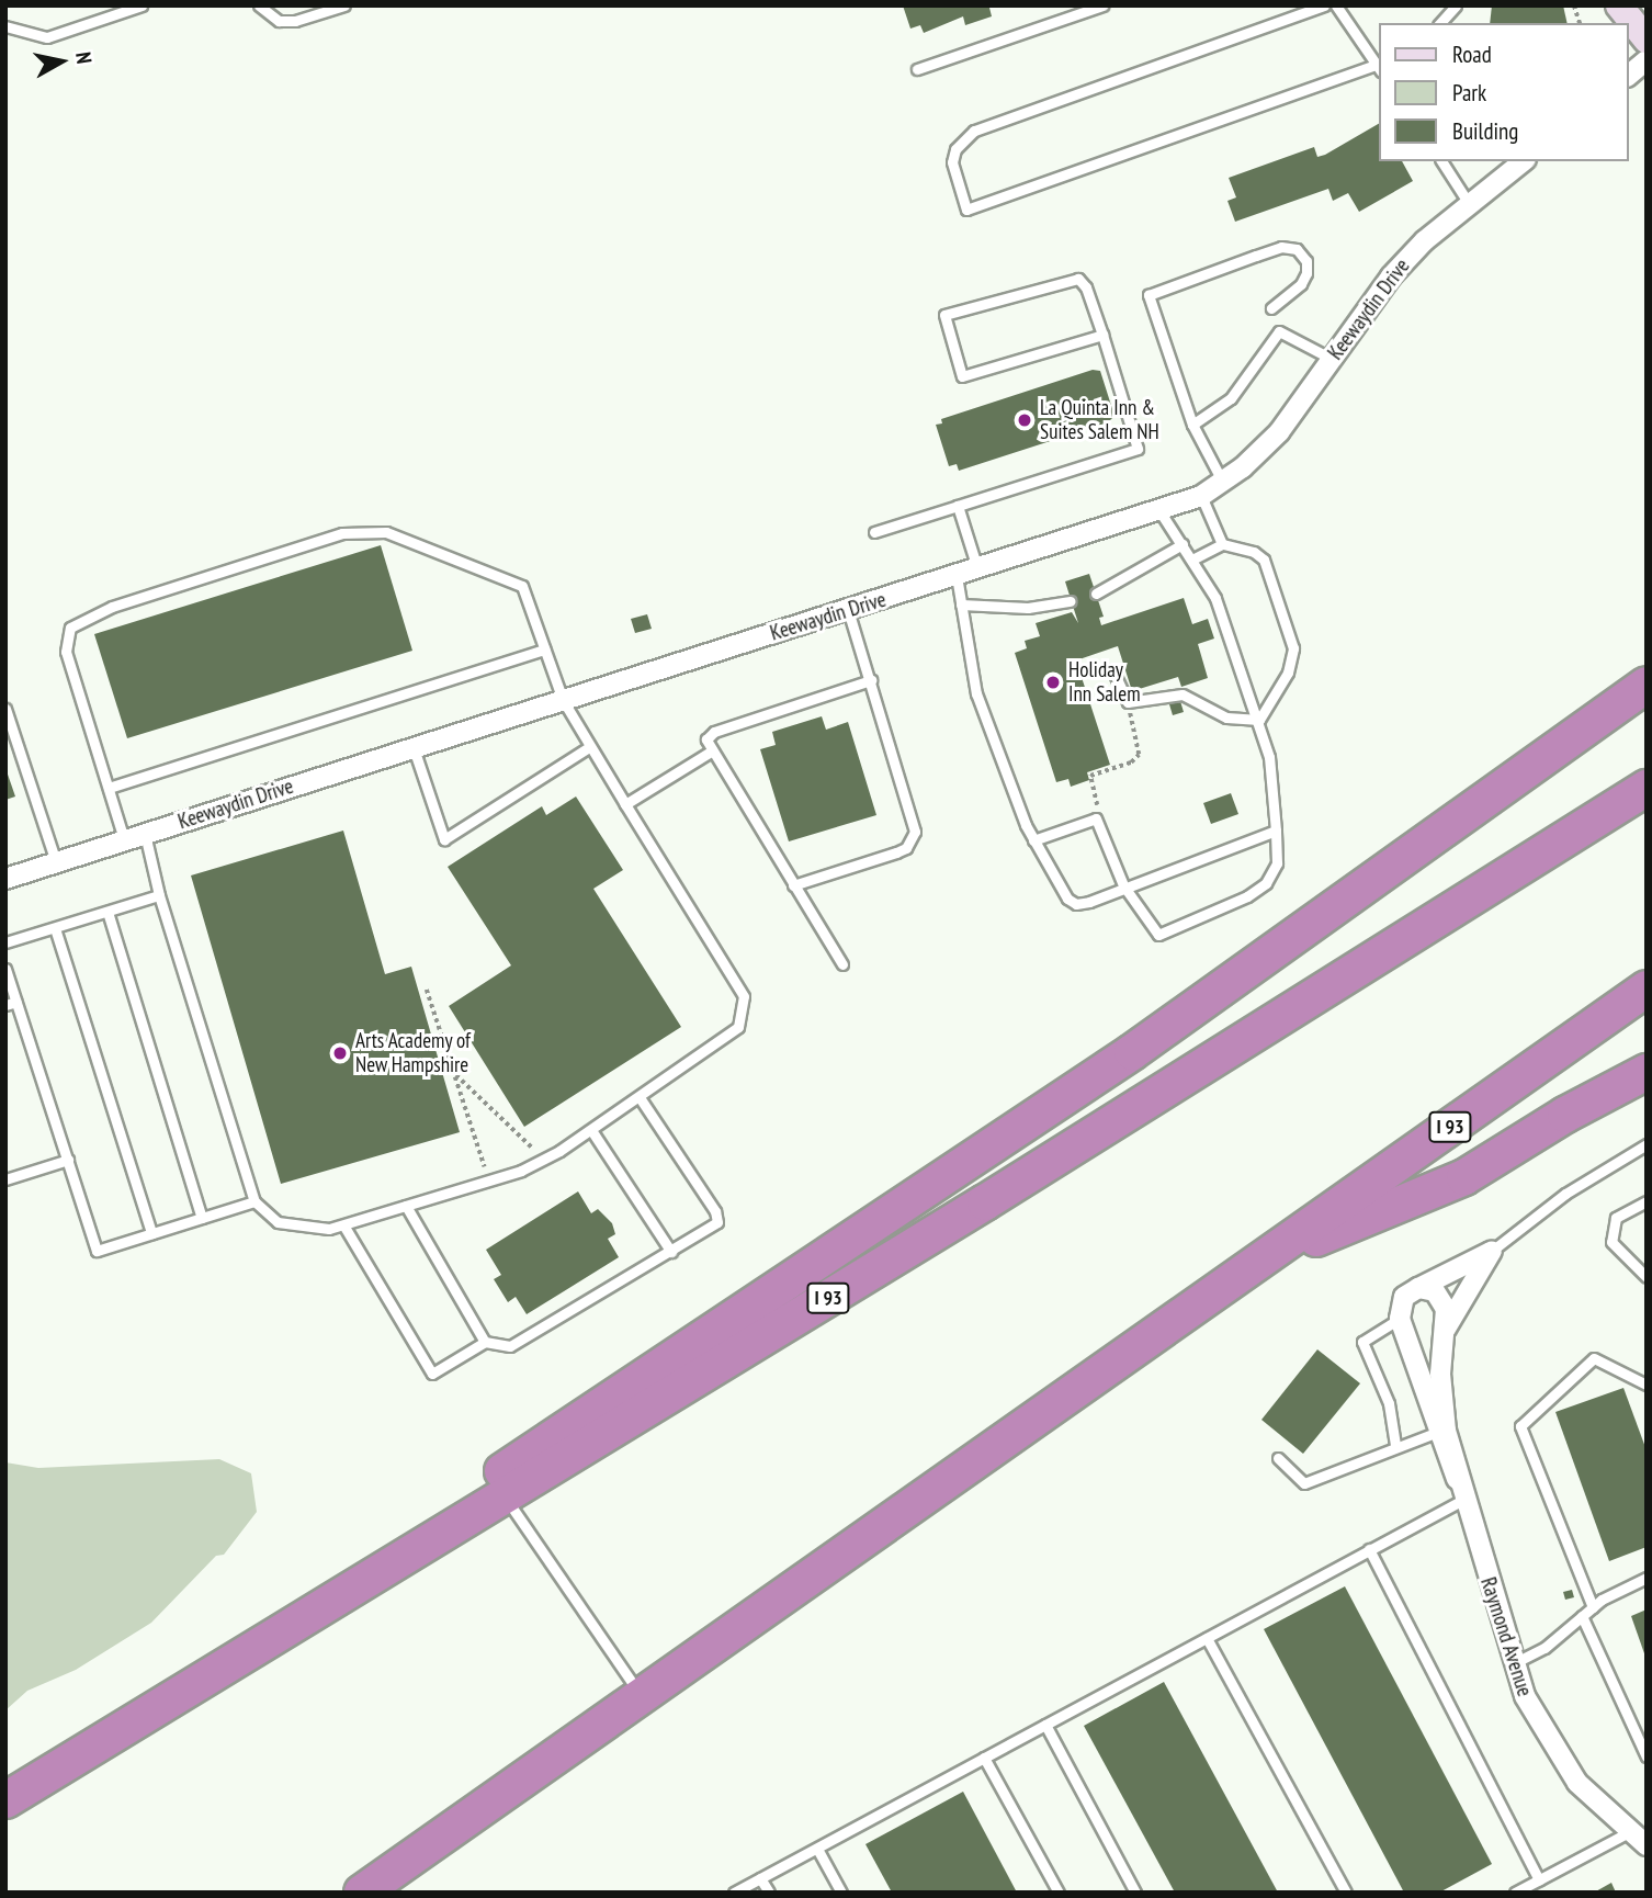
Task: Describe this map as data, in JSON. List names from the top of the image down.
{
  "streets": {
    "highway": ["I 93"],
    "street": ["Keewaydin Drive", "Raymond Avenue"]
  },
  "places": ["La Quinta Inn & Suites Salem NH", "Holiday Inn Salem", "Arts Academy of New Hampshire"],
  "legend": ["Road", "Park", "Building"],
  "north": "right"
}
